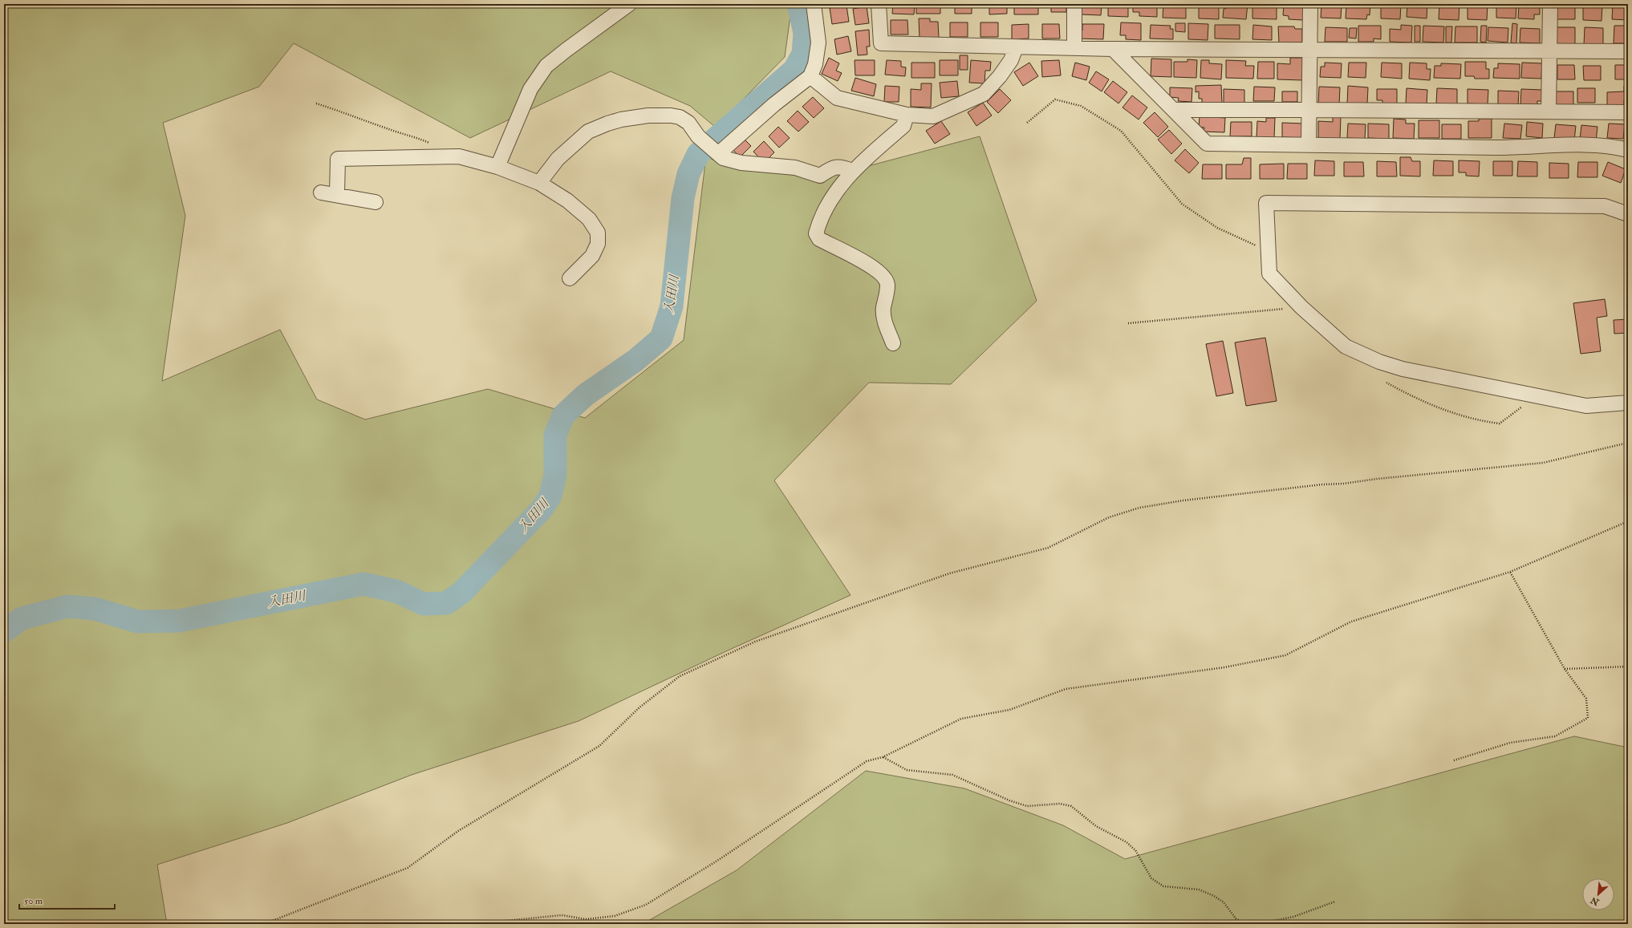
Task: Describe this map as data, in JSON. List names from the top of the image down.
{
  "water": ["入田川"],
  "scale_bar": "50 m",
  "north": "bottom left"
}
